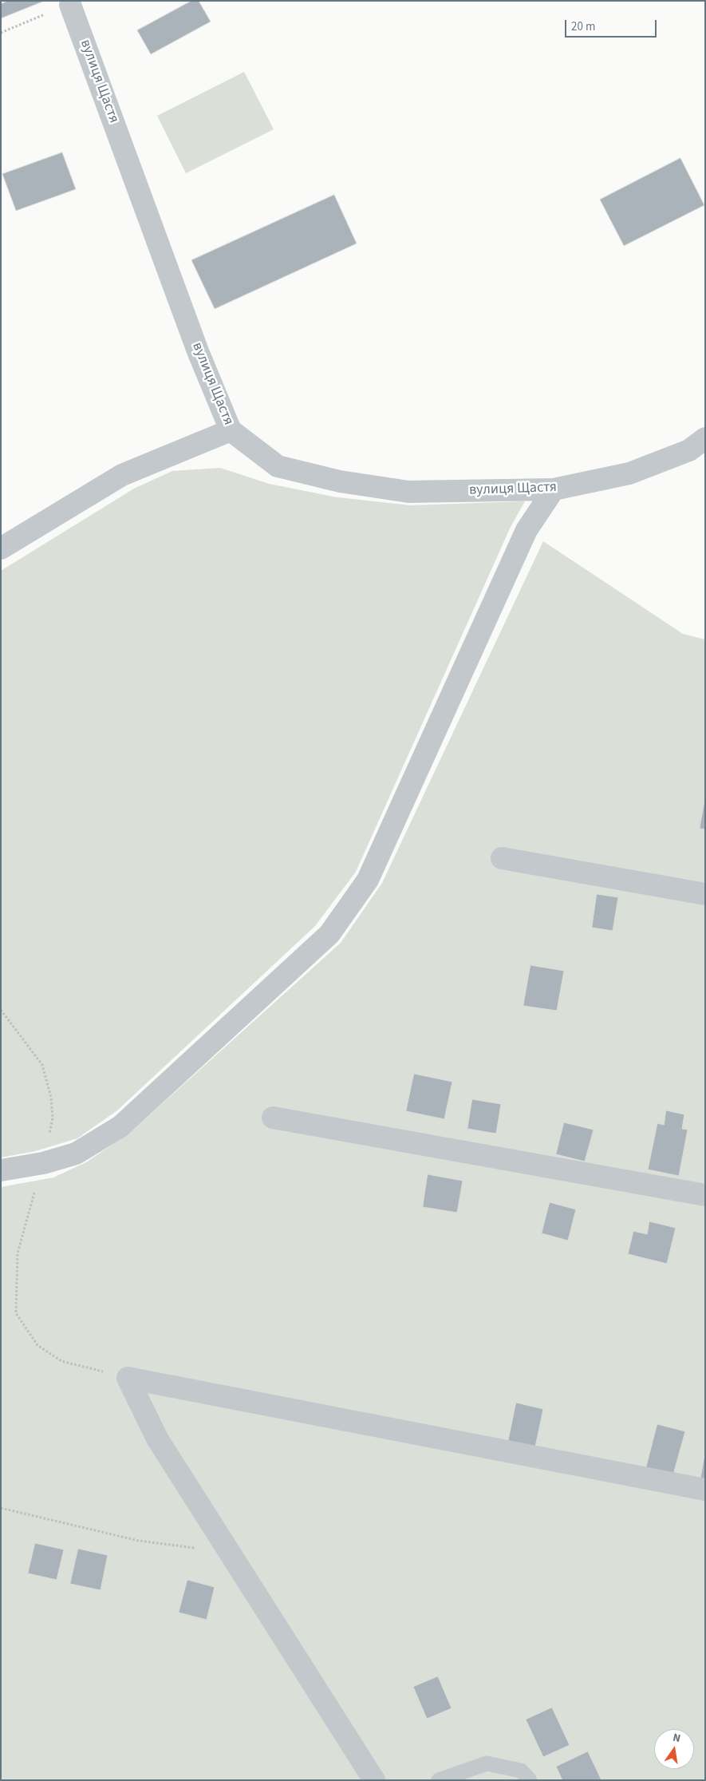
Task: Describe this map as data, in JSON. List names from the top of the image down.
{
  "streets": {
    "street": ["вулиця Щастя"]
  },
  "scale_bar": "20 m",
  "north": "top"
}
